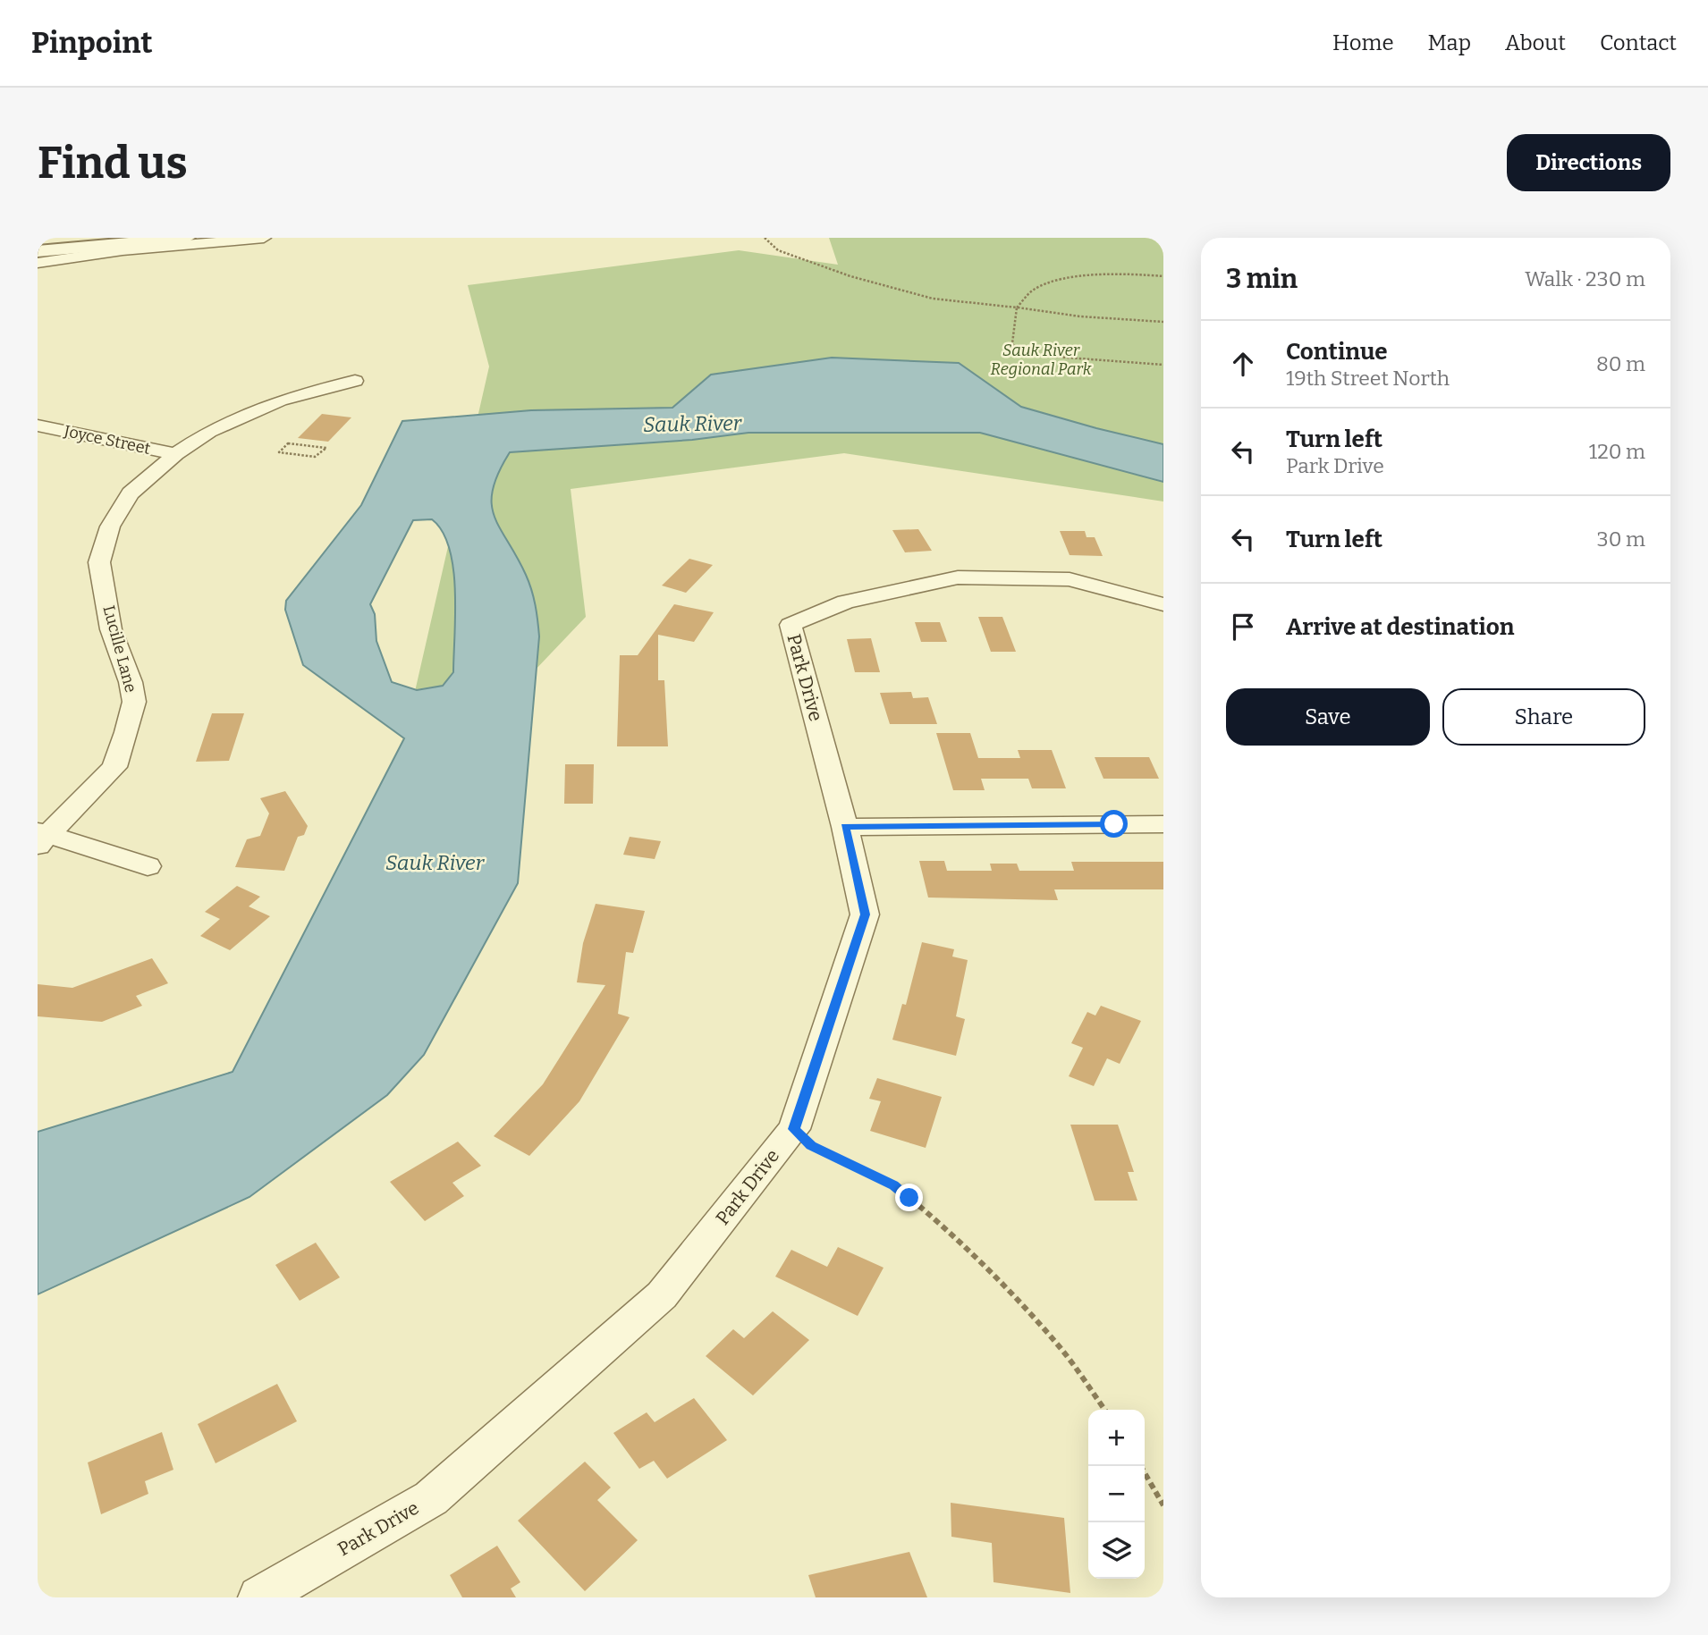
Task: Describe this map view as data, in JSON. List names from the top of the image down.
{
  "streets": {
    "street": ["Joyce Street", "Lucille Lane", "Park Drive"]
  },
  "crossings": [
    ["Joyce Street", "Lucille Lane"]
  ],
  "water": ["Sauk River"],
  "parks": ["Sauk River Regional Park"],
  "page": {
    "header": "Pinpoint",
    "nav": [
      "Home",
      "Map",
      "About",
      "Contact"
    ],
    "buttons": [
      "Directions",
      ["Save", "Share"]
    ],
    "title": "Find us",
    "heading": ["3 min", "Walk · 230 m"],
    "list": [
      ["Continue", "19th Street North", "80 m"],
      ["Turn left", "Park Drive", "120 m"],
      ["Turn left", "30 m"],
      "Arrive at destination"
    ],
    "map_buttons": ["+", "−"]
  }
}
